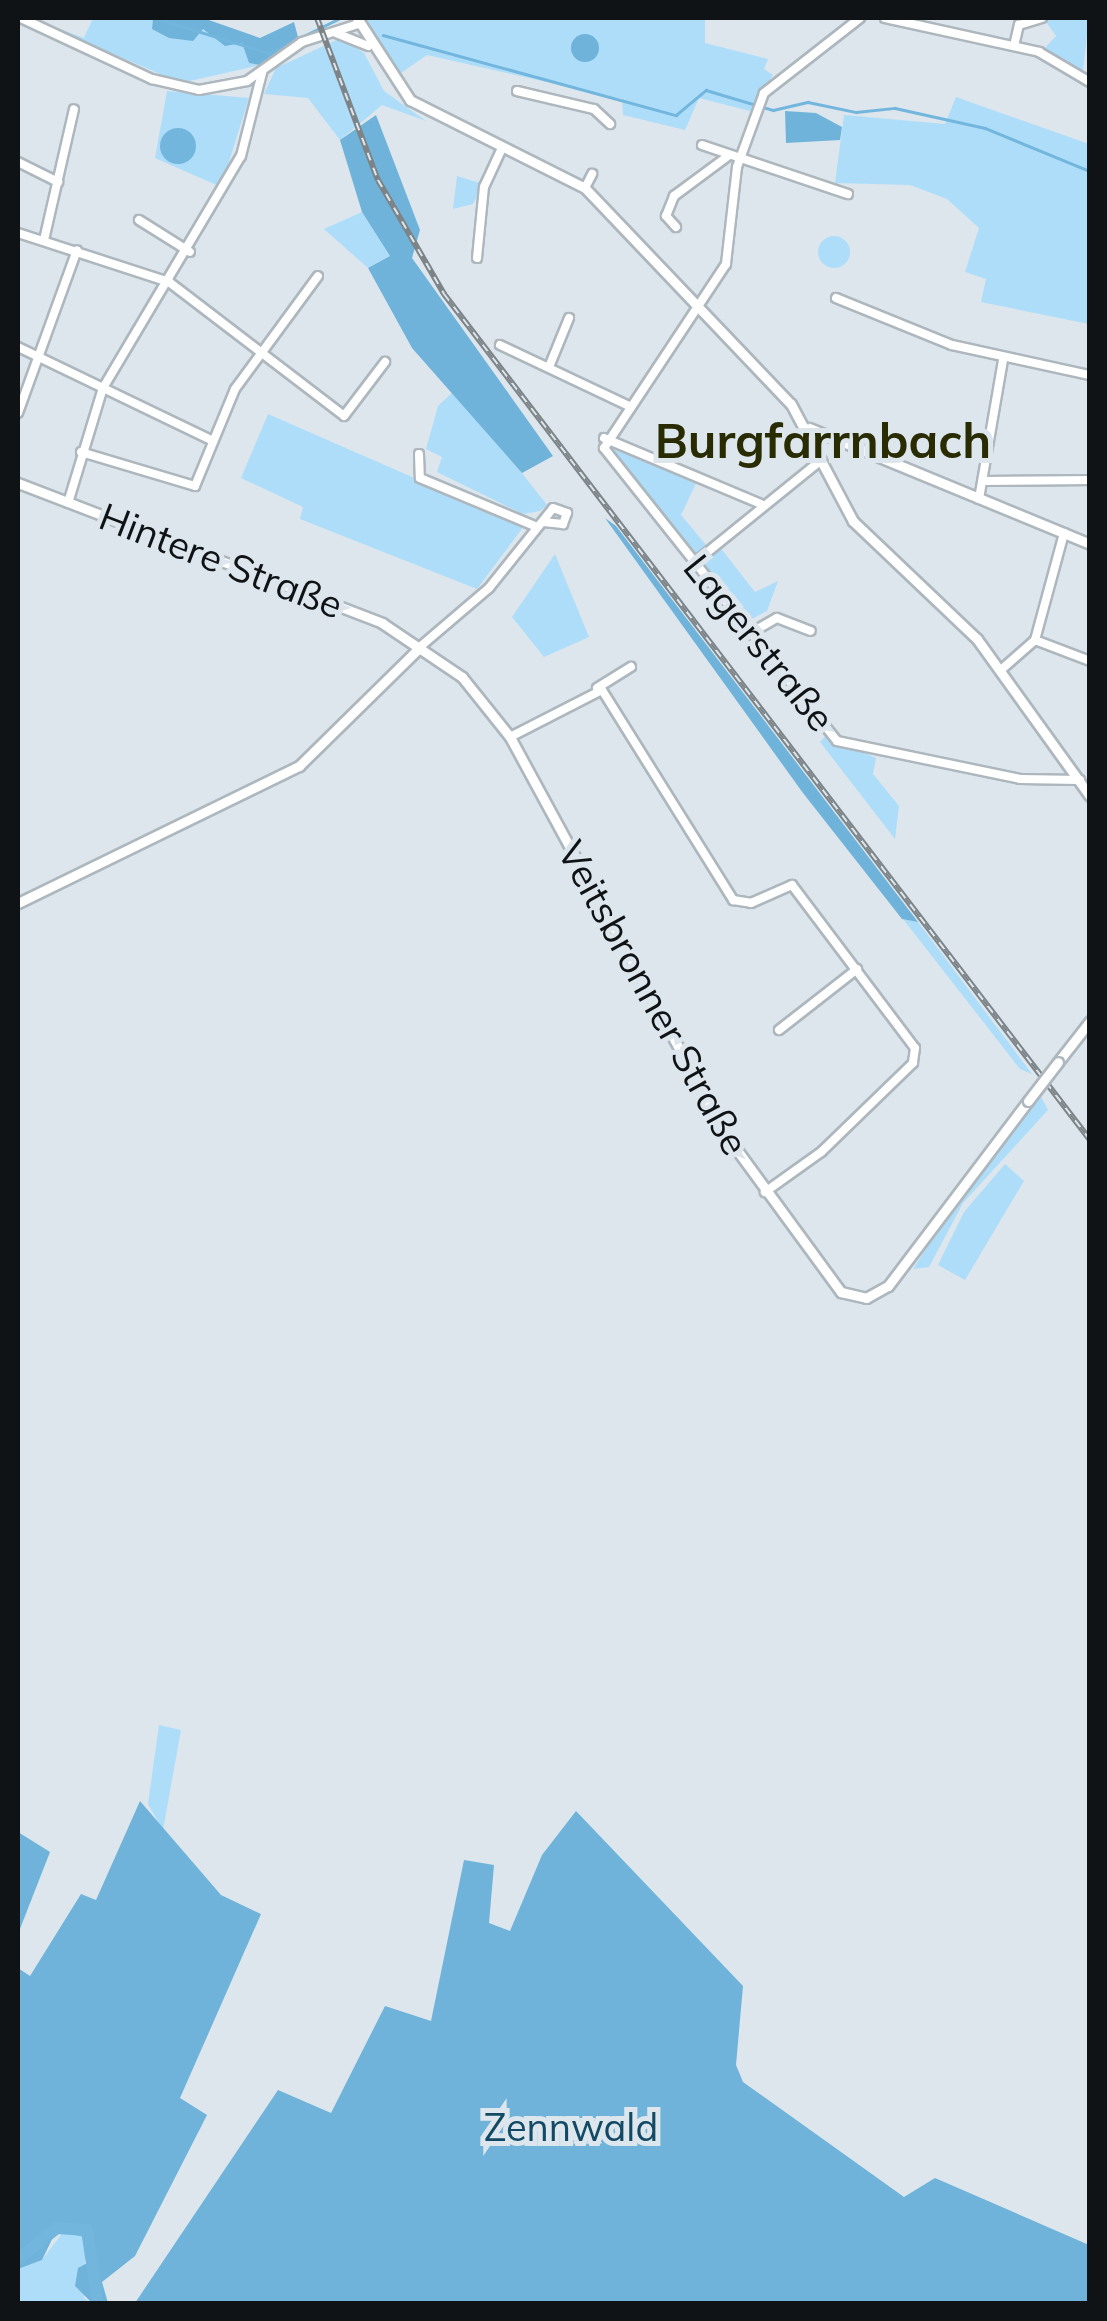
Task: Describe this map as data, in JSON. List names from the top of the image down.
{
  "streets": {
    "street": ["Hintere Straße", "Lagerstraße", "Veitsbronner Straße"]
  },
  "crossings": [
    ["Hintere Straße", "Veitsbronner Straße"]
  ],
  "districts": ["Burgfarrnbach"],
  "parks": ["Zennwald"]
}
